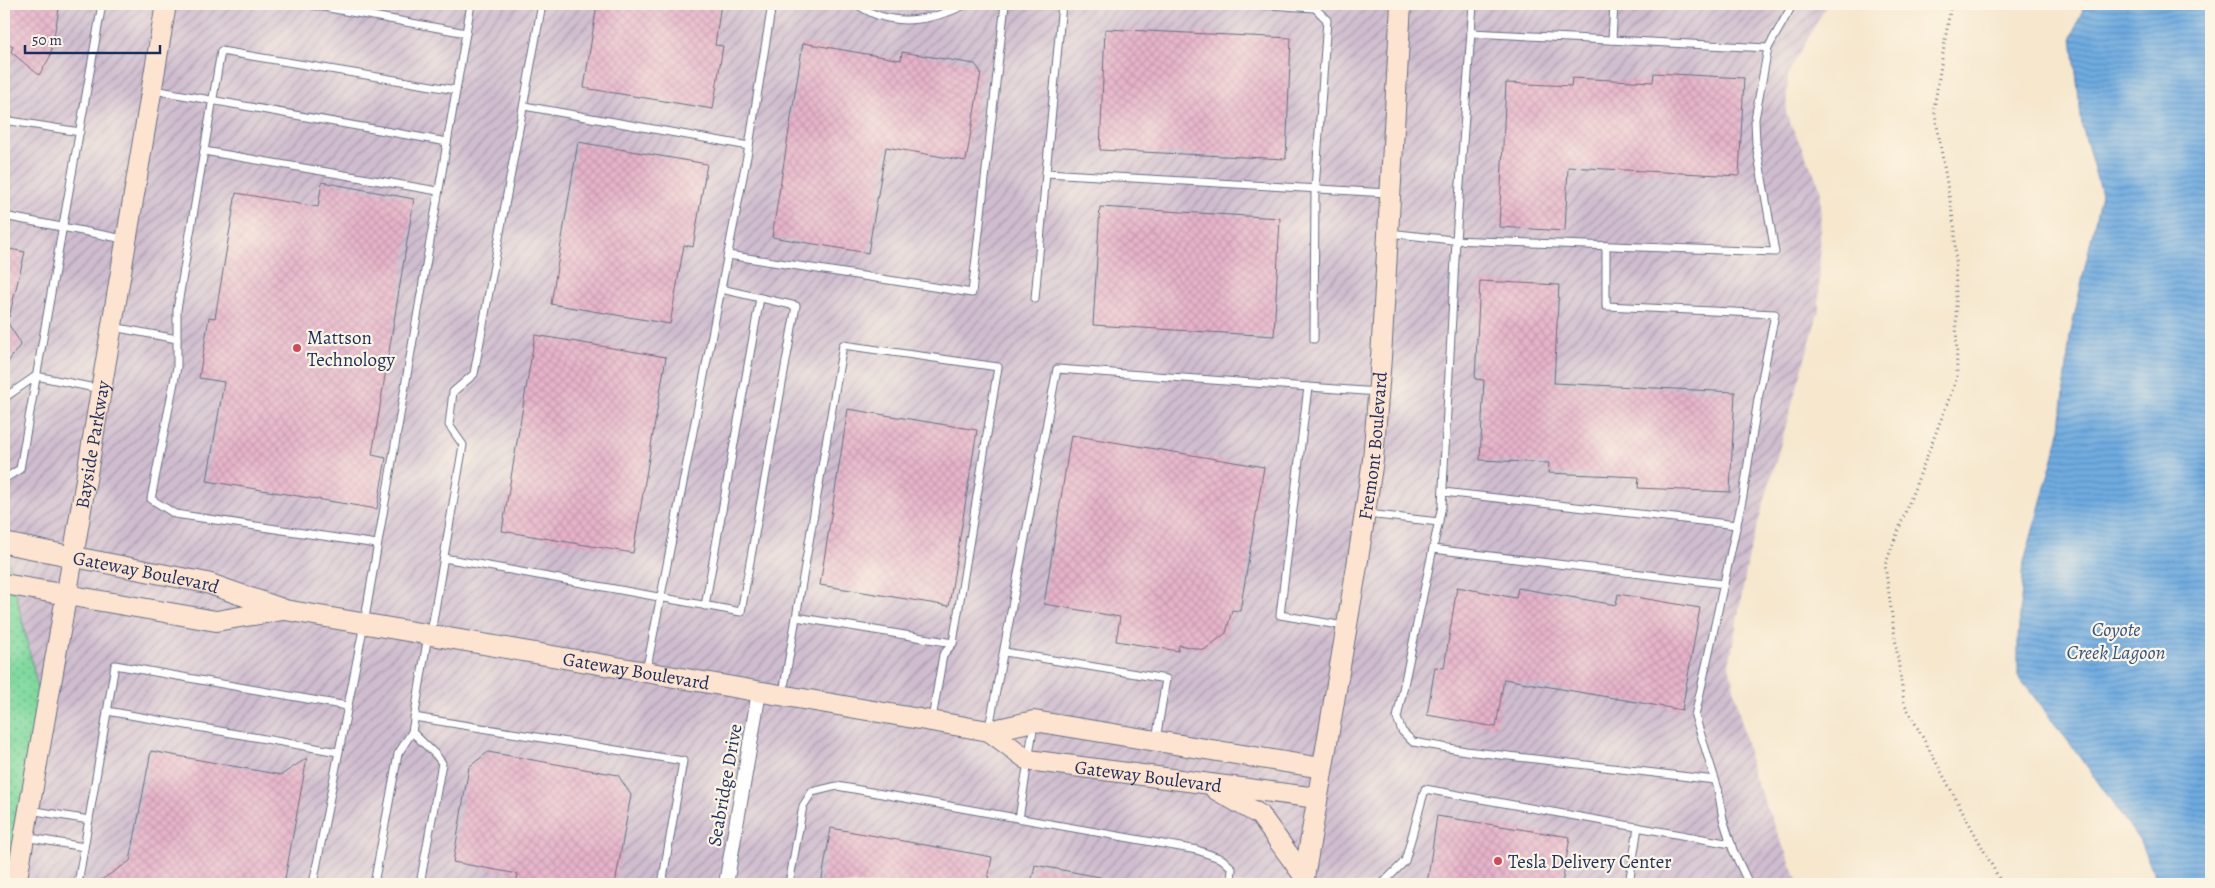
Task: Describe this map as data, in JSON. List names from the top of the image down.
{
  "streets": {
    "street": [
      "Bayside Parkway",
      "Fremont Boulevard",
      "Gateway Boulevard",
      "Seabridge Drive"
    ]
  },
  "crossings": [
    ["Bayside Parkway", "Gateway Boulevard"],
    ["Fremont Boulevard", "Gateway Boulevard"],
    ["Gateway Boulevard", "Seabridge Drive"]
  ],
  "water": ["Coyote Creek Lagoon"],
  "places": ["Mattson Technology", "Tesla Delivery Center"],
  "scale_bar": "50 m"
}
